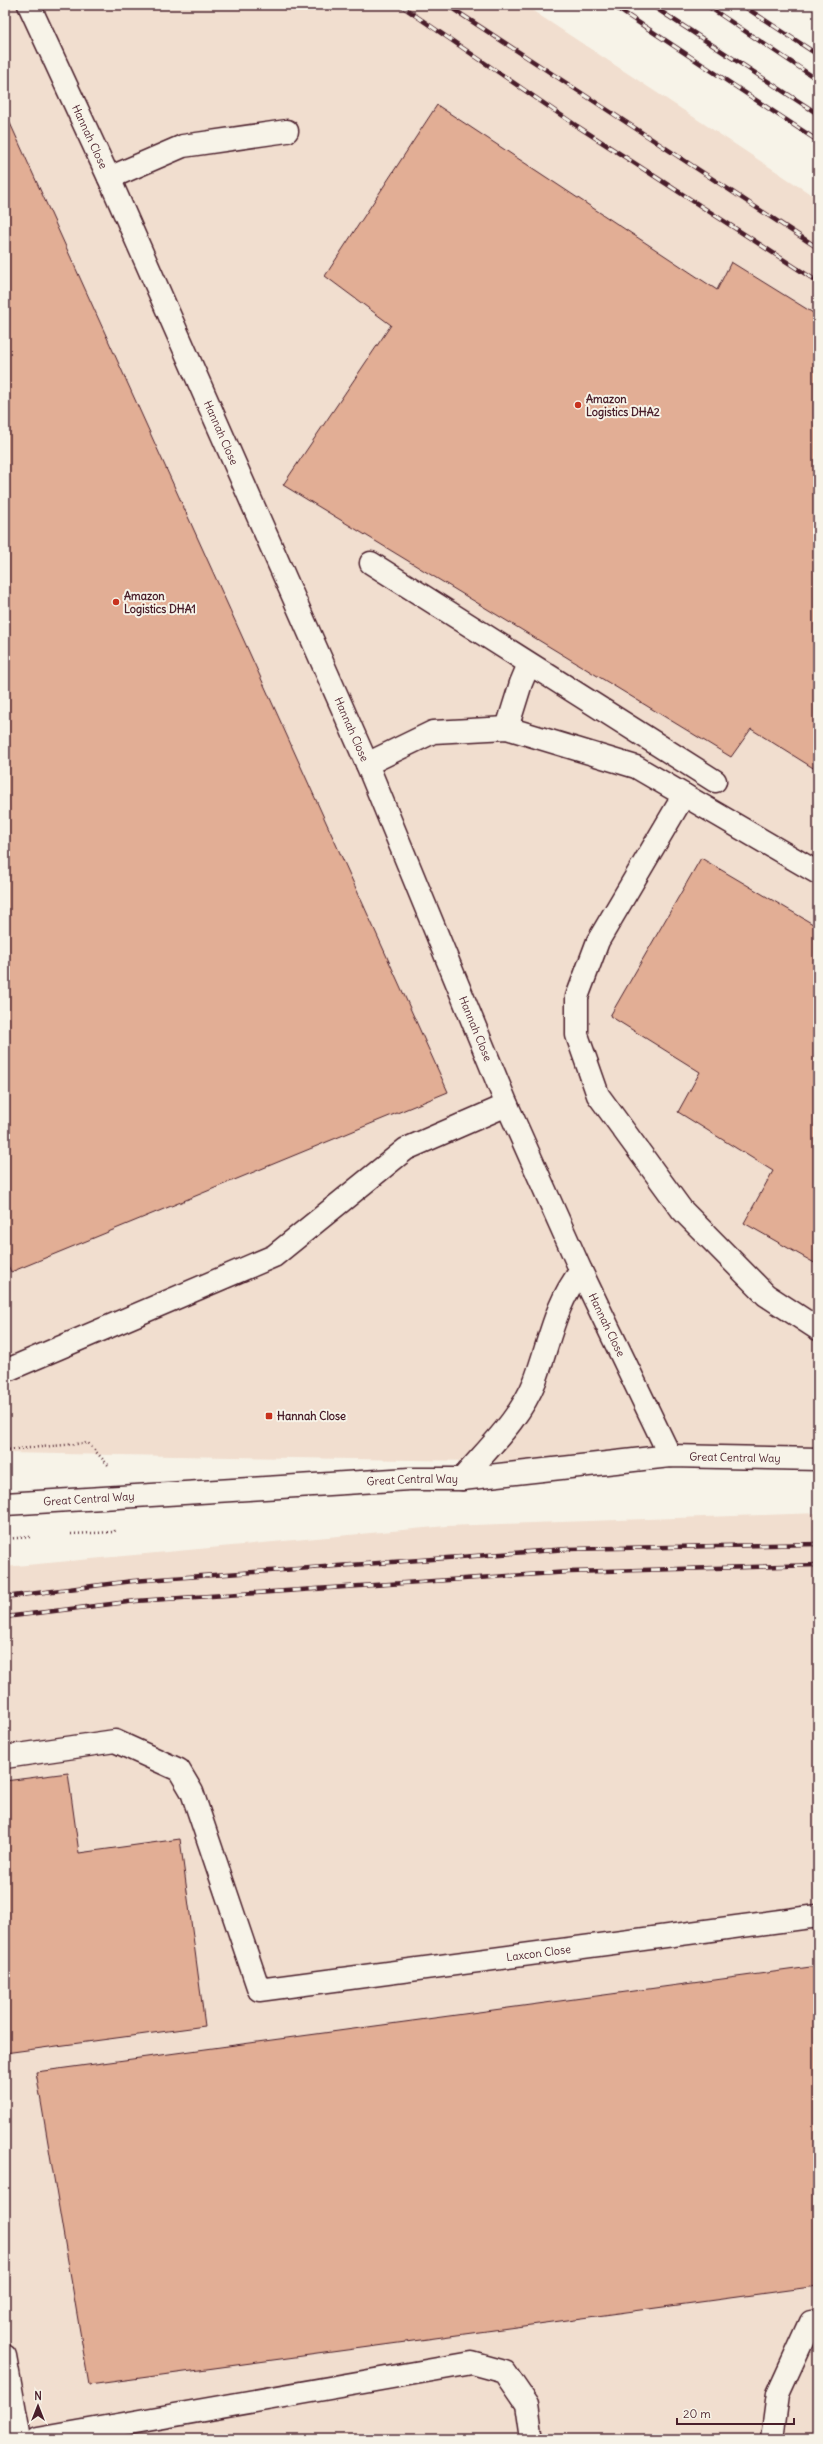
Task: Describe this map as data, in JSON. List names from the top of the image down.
{
  "streets": {
    "street": ["Hannah Close", "Great Central Way", "Laxcon Close"]
  },
  "crossings": [
    ["Hannah Close", "Great Central Way"]
  ],
  "places": {
    "other": ["Amazon Logistics DHA2", "Amazon Logistics DHA1"],
    "transit": ["Hannah Close"]
  },
  "scale_bar": "20 m",
  "north": "top"
}
